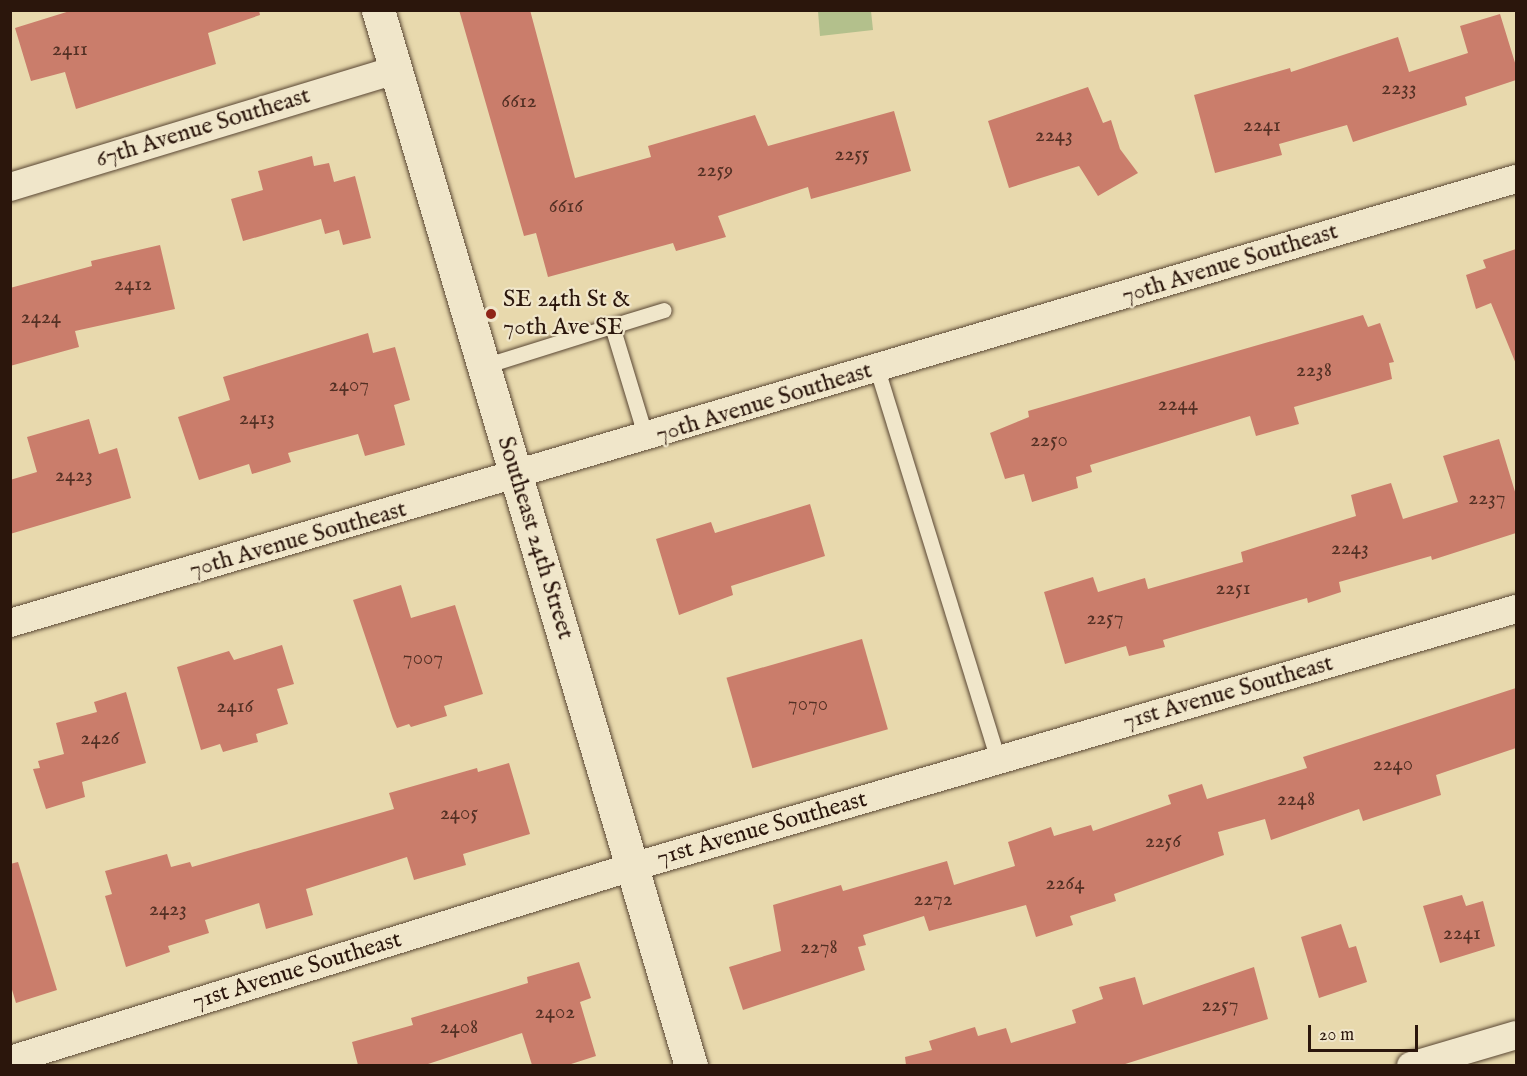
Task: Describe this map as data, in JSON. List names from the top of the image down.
{
  "streets": {
    "street": [
      "67th Avenue Southeast",
      "70th Avenue Southeast",
      "Southeast 24th Street",
      "71st Avenue Southeast"
    ]
  },
  "crossings": [
    ["67th Avenue Southeast", "Southeast 24th Street"],
    ["70th Avenue Southeast", "Southeast 24th Street"],
    ["Southeast 24th Street", "71st Avenue Southeast"]
  ],
  "places": ["SE 24th St & 70th Ave SE"],
  "house_numbers": [
    "2411",
    "2233",
    "6612",
    "2241",
    "2243",
    "2255",
    "2259",
    "6616",
    "2412",
    "2424",
    "2238",
    "2407",
    "2244",
    "2413",
    "2250",
    "2423",
    "2237",
    "2243",
    "2251",
    "2257",
    "7007",
    "7070",
    "2416",
    "2426",
    "2240",
    "2248",
    "2405",
    "2256",
    "2264",
    "2272",
    "2423",
    "2241",
    "2278",
    "2257",
    "2402",
    "2408"
  ],
  "scale_bar": "20 m"
}
